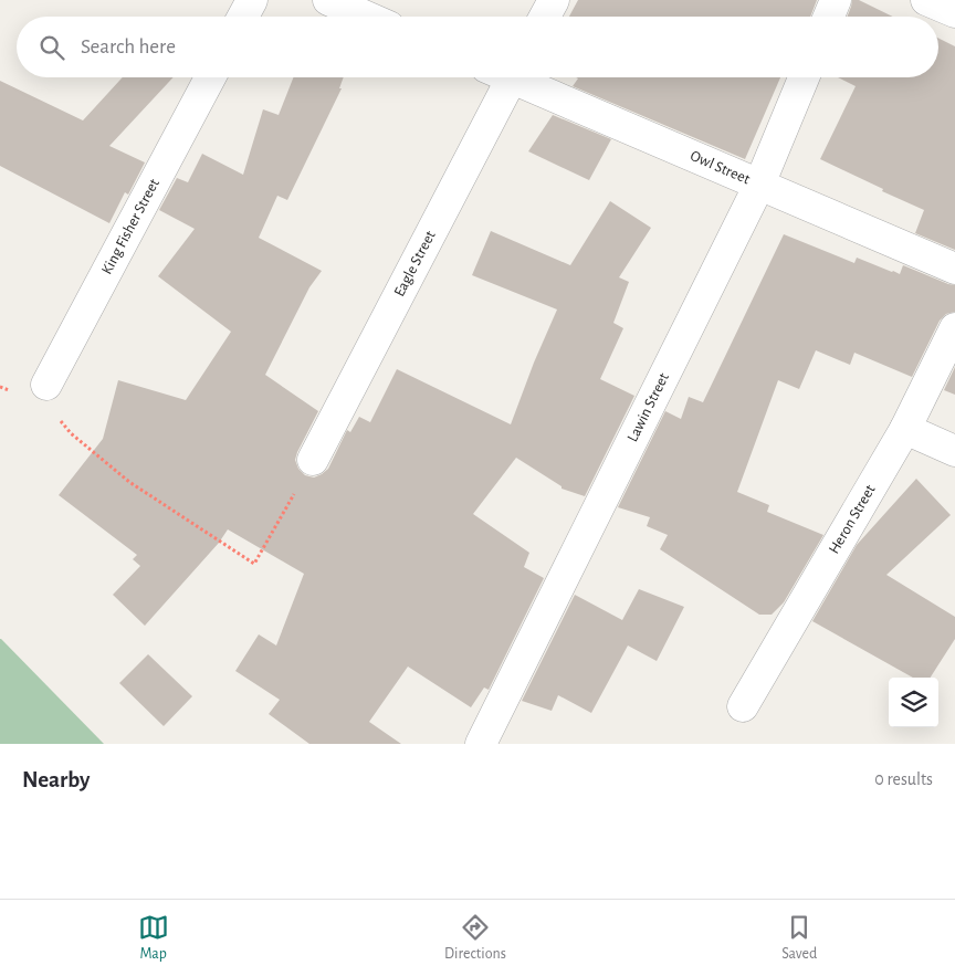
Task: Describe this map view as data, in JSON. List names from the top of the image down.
{
  "streets": {
    "street": [
      "Owl Street",
      "King Fisher Street",
      "Eagle Street",
      "Lawin Street",
      "Heron Street"
    ]
  },
  "crossings": [
    ["Owl Street", "Lawin Street"]
  ],
  "page": {
    "search": "Search here",
    "heading": ["Nearby", "0 results"],
    "nav": ["Map", "Directions", "Saved"]
  }
}
